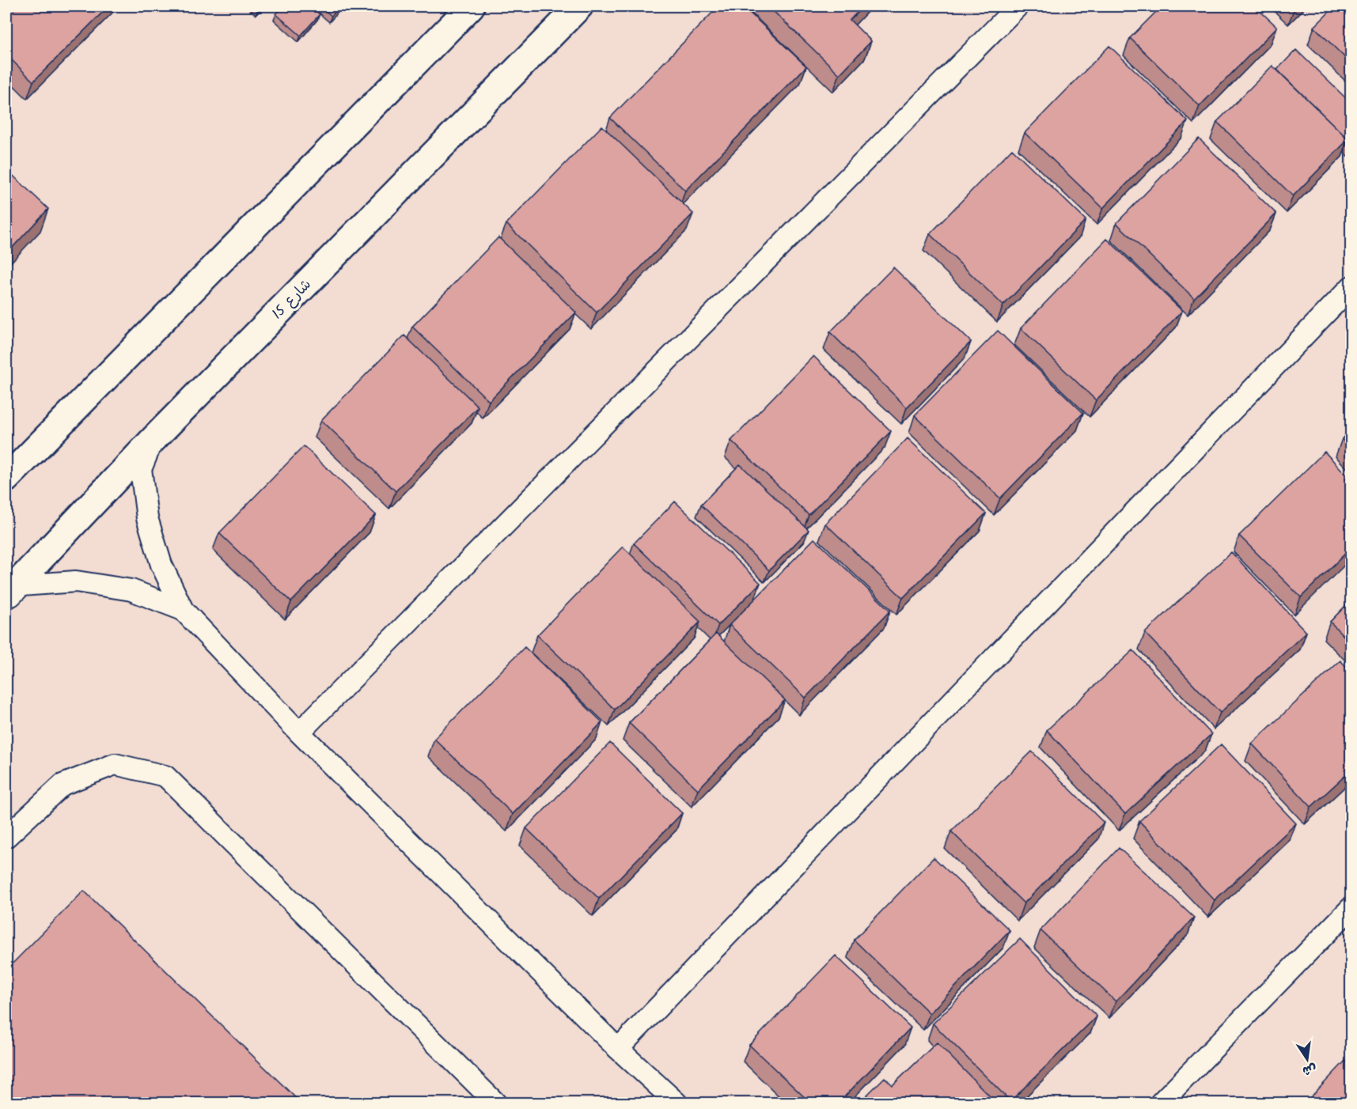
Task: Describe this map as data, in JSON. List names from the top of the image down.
{
  "streets": {
    "street": ["شارع 15"]
  },
  "north": "bottom"
}
